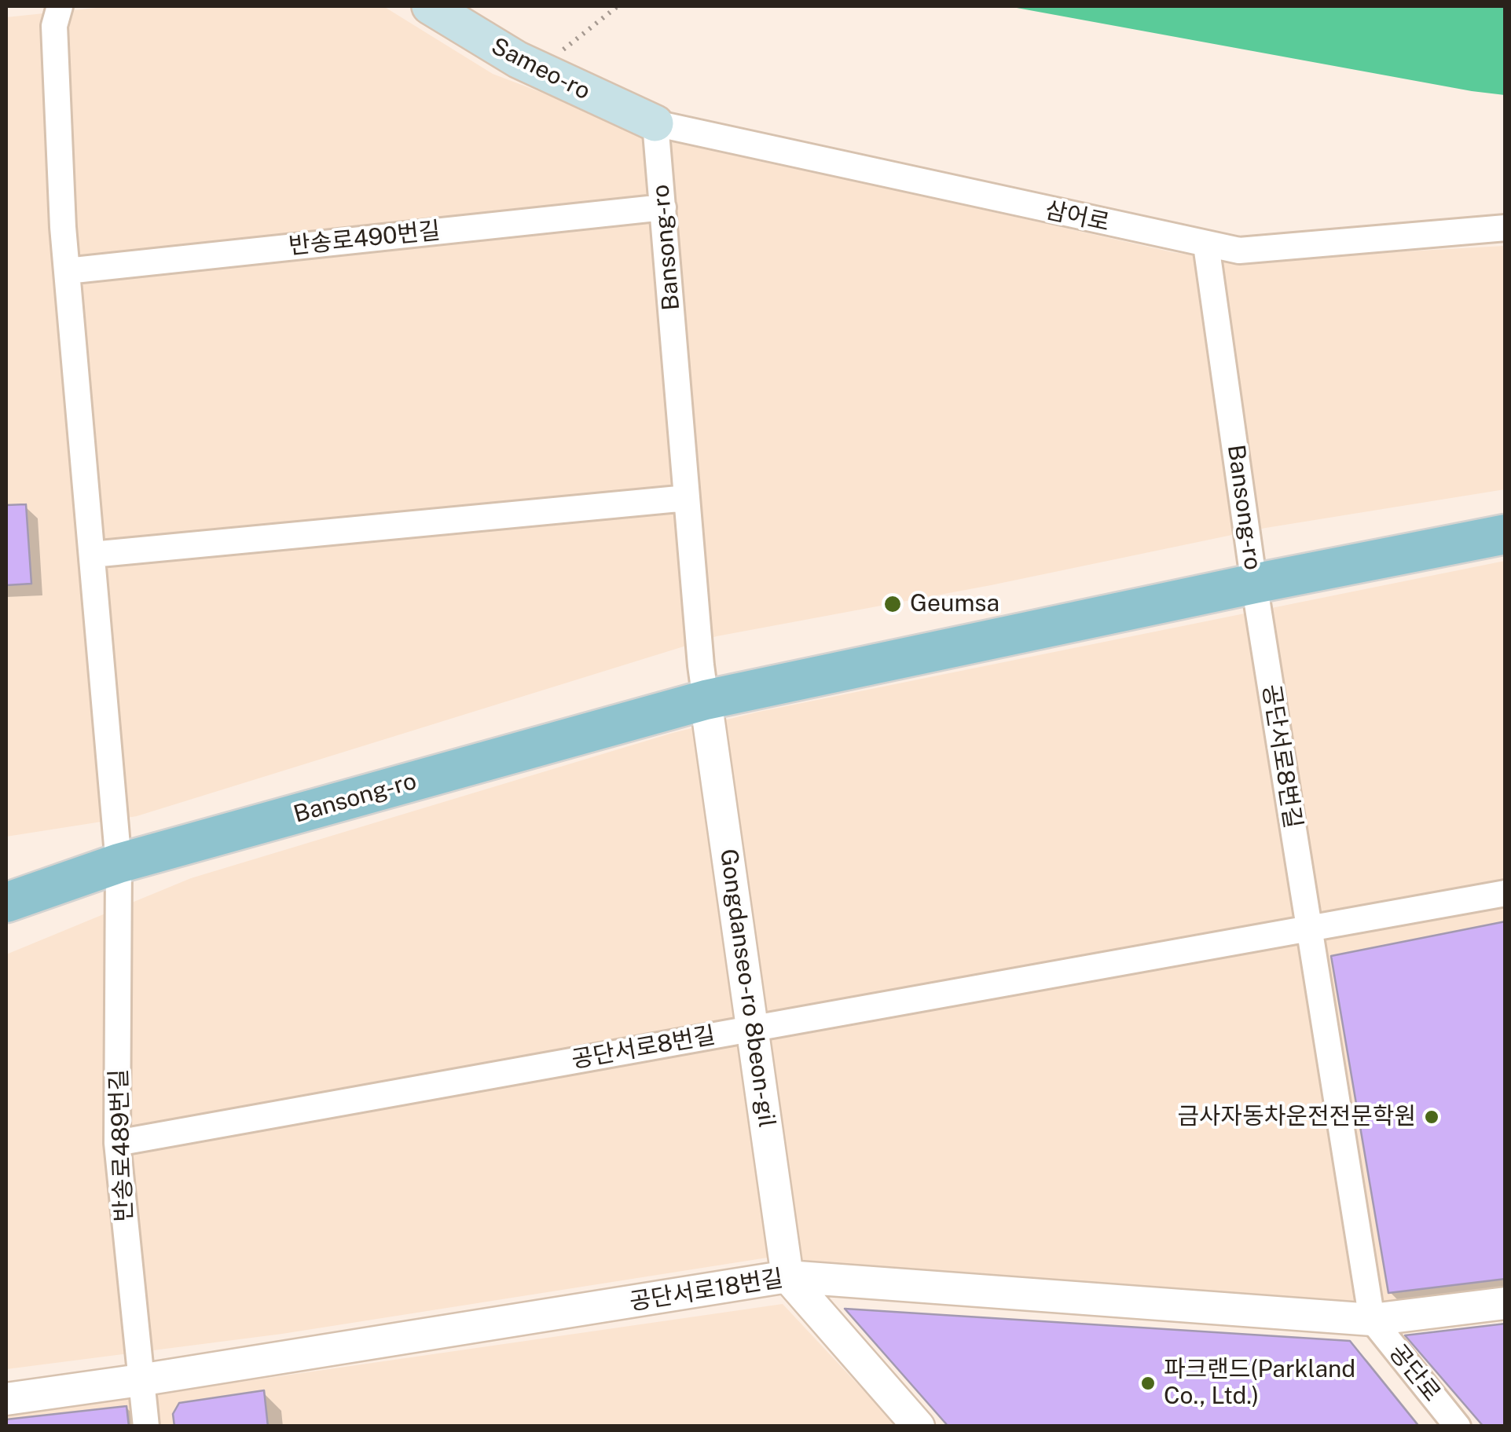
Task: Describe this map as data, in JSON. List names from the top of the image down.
{
  "streets": {
    "main road": ["Sameo-ro", "Bansong-ro"],
    "street": [
      "삼어로",
      "반송로490번길",
      "공단서로8번길",
      "Gongdanseo-ro 8beon-gil",
      "반송로489번길",
      "공단서로18번길",
      "공단로"
    ]
  },
  "crossings": [
    ["Sameo-ro", "삼어로"],
    ["Sameo-ro", "Bansong-ro"],
    ["삼어로", "Bansong-ro"],
    ["반송로490번길", "Bansong-ro"],
    ["Bansong-ro", "공단서로8번길"],
    ["Bansong-ro", "Gongdanseo-ro 8beon-gil"],
    ["Bansong-ro", "반송로489번길"],
    ["공단서로8번길", "Gongdanseo-ro 8beon-gil"],
    ["공단서로8번길", "반송로489번길"],
    ["공단서로8번길", "공단서로18번길"],
    ["공단서로8번길", "공단로"],
    ["Gongdanseo-ro 8beon-gil", "공단서로18번길"],
    ["반송로489번길", "공단서로18번길"],
    ["공단서로18번길", "공단로"]
  ],
  "places": ["Geumsa", "금사자동차운전전문학원", "파크랜드(Parkland Co., Ltd.)"]
}
